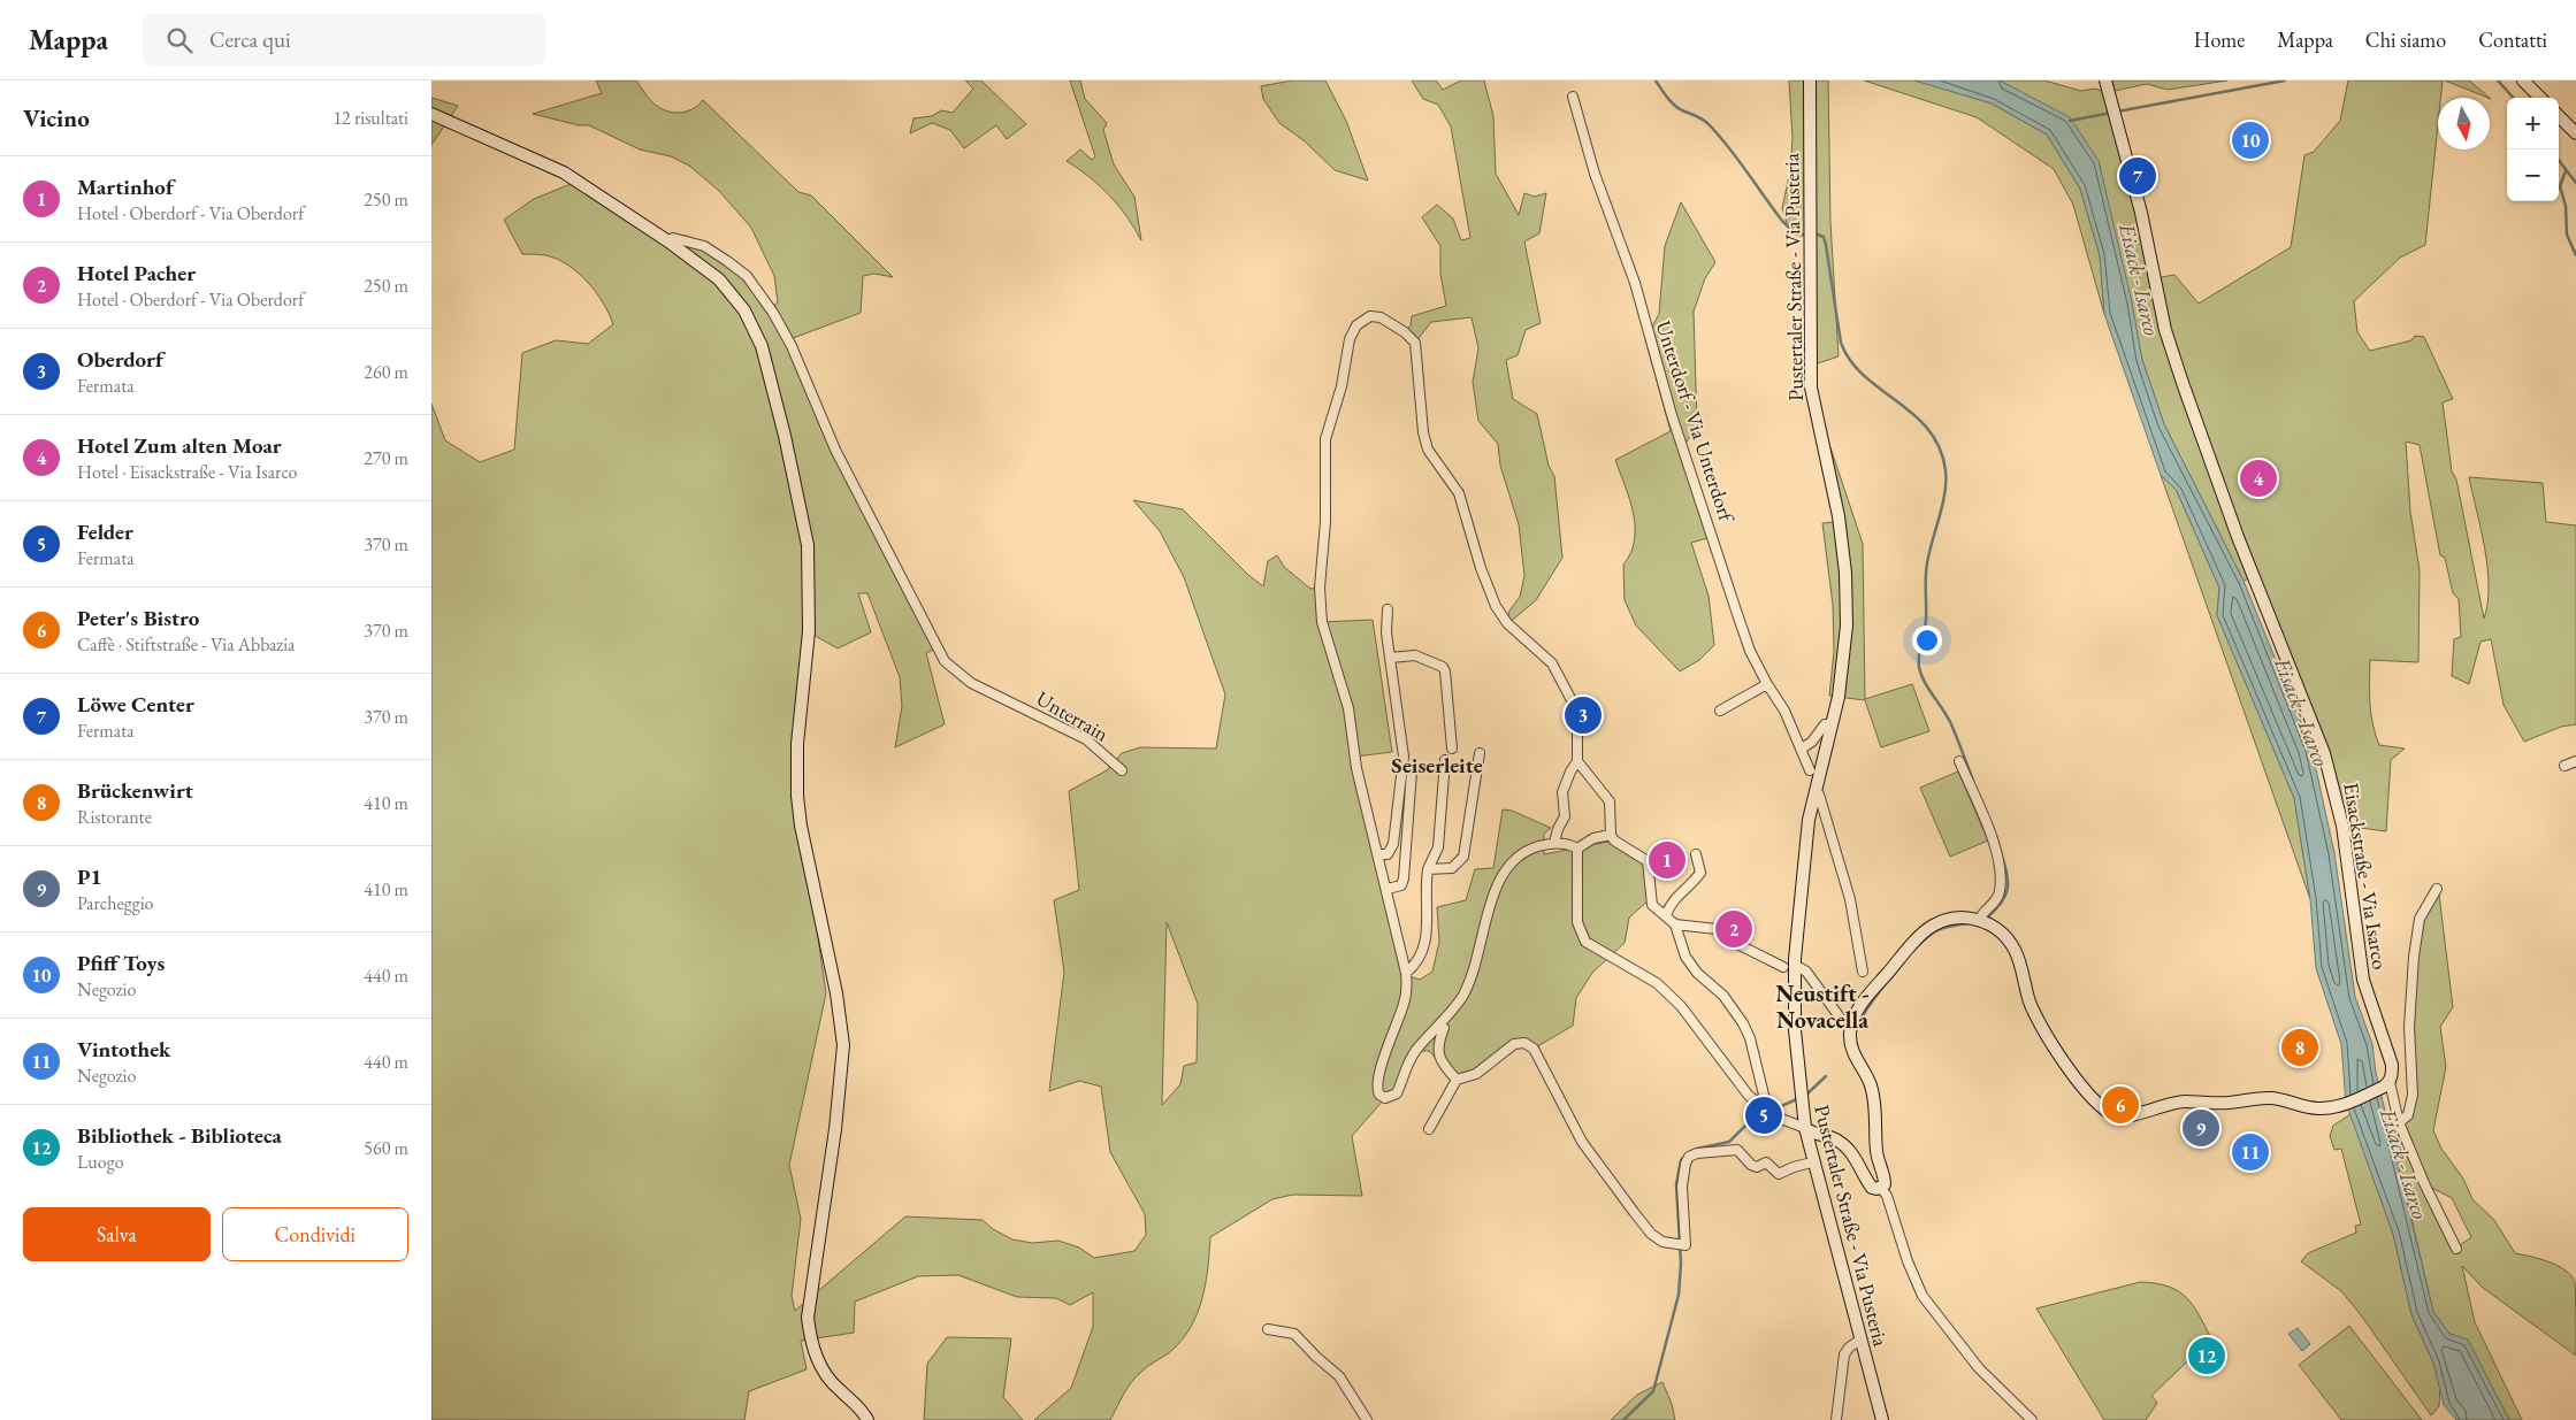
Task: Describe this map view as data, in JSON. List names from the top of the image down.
{
  "streets": {
    "street": [
      "Pustertaler Straße - Via Pusteria",
      "Unterdorf - Via Unterdorf",
      "Unterrain",
      "Eisackstraße - Via Isarco"
    ]
  },
  "districts": ["Seiserleite", "Neustift - Novacella"],
  "water": ["Eisack - Isarco"],
  "north": "bottom",
  "page": {
    "header": "Mappa",
    "search": "Cerca qui",
    "nav": [
      "Home",
      "Mappa",
      "Chi siamo",
      "Contatti"
    ],
    "heading": ["Vicino", "12 risultati"],
    "map_buttons": ["+", "−"],
    "pins": [
      "10",
      "7",
      "4",
      "3",
      "1",
      "2",
      "8",
      "6",
      "5",
      "9",
      "11",
      "12"
    ],
    "list": [
      {
        "mark": "1",
        "name": "Martinhof",
        "note": "Hotel · Oberdorf - Via Oberdorf",
        "value": "250 m"
      },
      {
        "mark": "2",
        "name": "Hotel Pacher",
        "note": "Hotel · Oberdorf - Via Oberdorf",
        "value": "250 m"
      },
      {
        "mark": "3",
        "name": "Oberdorf",
        "note": "Fermata",
        "value": "260 m"
      },
      {
        "mark": "4",
        "name": "Hotel Zum alten Moar",
        "note": "Hotel · Eisackstraße - Via Isarco",
        "value": "270 m"
      },
      {
        "mark": "5",
        "name": "Felder",
        "note": "Fermata",
        "value": "370 m"
      },
      {
        "mark": "6",
        "name": "Peter's Bistro",
        "note": "Caffè · Stiftstraße - Via Abbazia",
        "value": "370 m"
      },
      {
        "mark": "7",
        "name": "Löwe Center",
        "note": "Fermata",
        "value": "370 m"
      },
      {
        "mark": "8",
        "name": "Brückenwirt",
        "note": "Ristorante",
        "value": "410 m"
      },
      {
        "mark": "9",
        "name": "P1",
        "note": "Parcheggio",
        "value": "410 m"
      },
      {
        "mark": "10",
        "name": "Pfiff Toys",
        "note": "Negozio",
        "value": "440 m"
      },
      {
        "mark": "11",
        "name": "Vintothek",
        "note": "Negozio",
        "value": "440 m"
      },
      {
        "mark": "12",
        "name": "Bibliothek - Biblioteca",
        "note": "Luogo",
        "value": "560 m"
      }
    ],
    "buttons": ["Salva", "Condividi"]
  }
}
